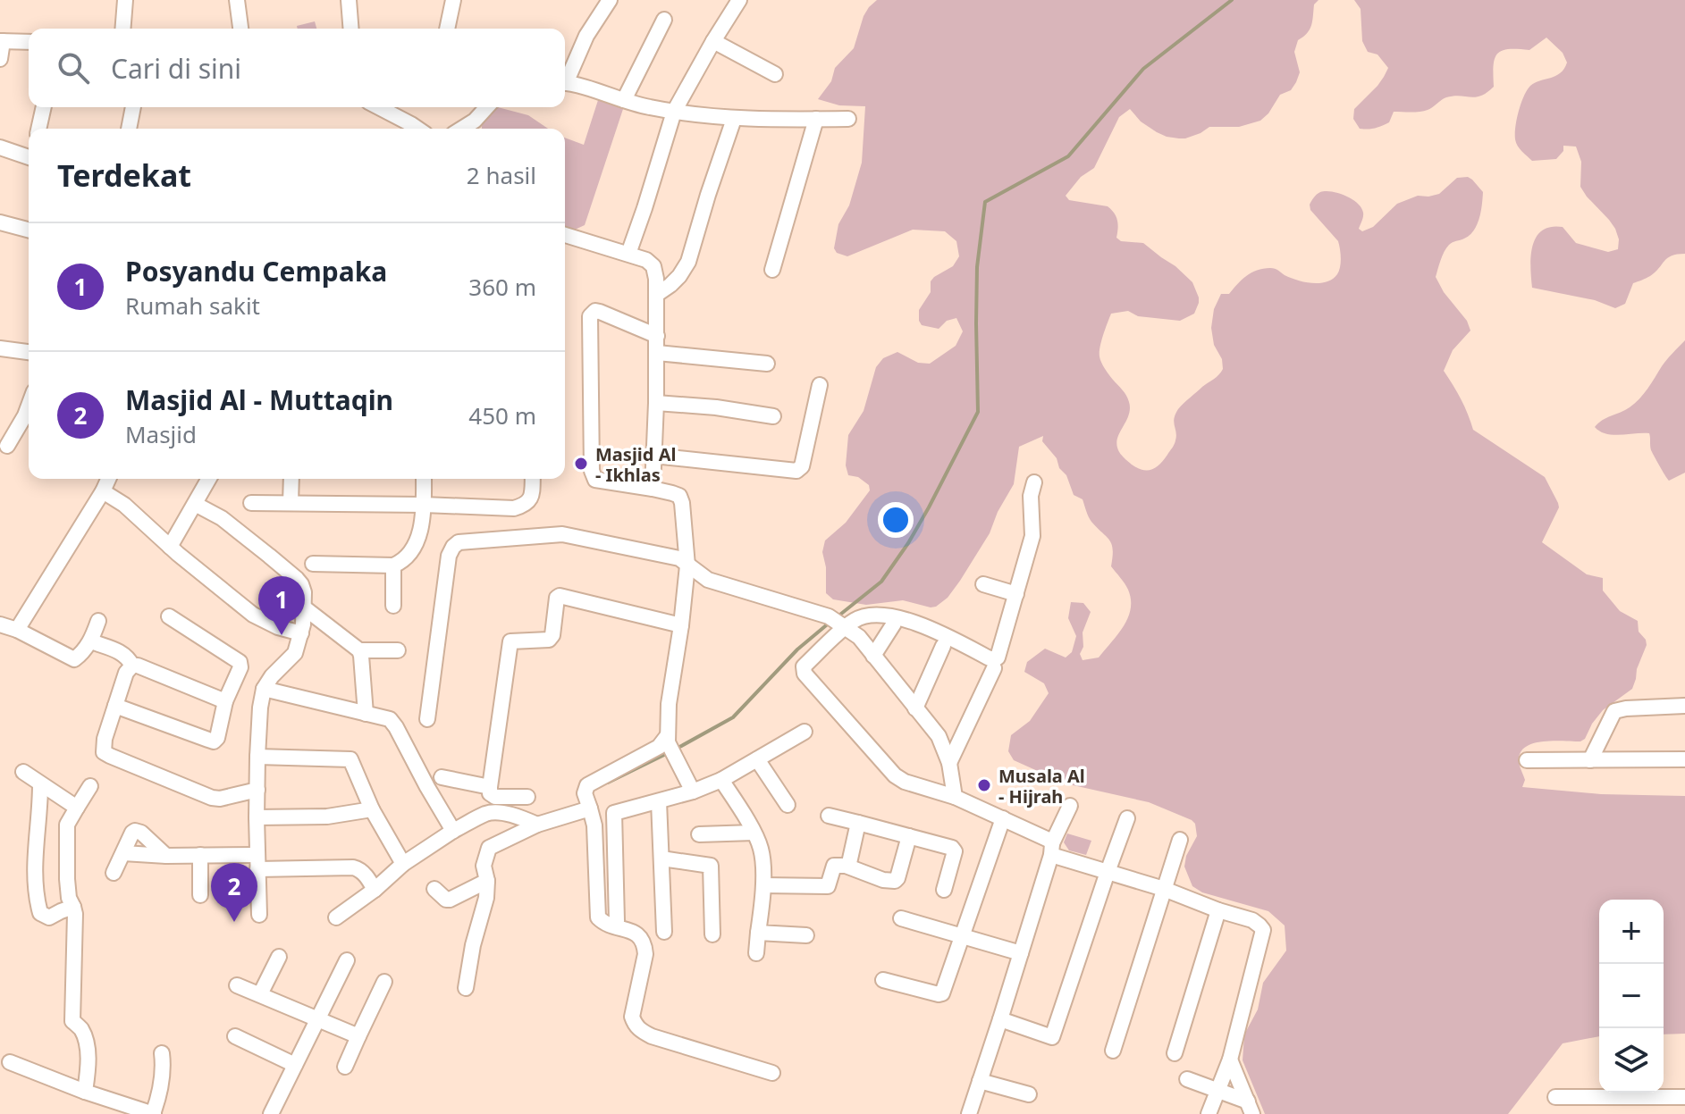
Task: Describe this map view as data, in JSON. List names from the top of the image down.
{
  "places": ["Masjid Al - Ikhlas", "Musala Al - Hijrah"],
  "page": {
    "search": "Cari di sini",
    "heading": ["Terdekat", "2 hasil"],
    "list": [
      {
        "mark": "1",
        "name": "Posyandu Cempaka",
        "note": "Rumah sakit",
        "value": "360 m"
      },
      {
        "mark": "2",
        "name": "Masjid Al - Muttaqin",
        "note": "Masjid",
        "value": "450 m"
      }
    ],
    "pins": ["1", "2"],
    "map_buttons": ["+", "−"]
  }
}
